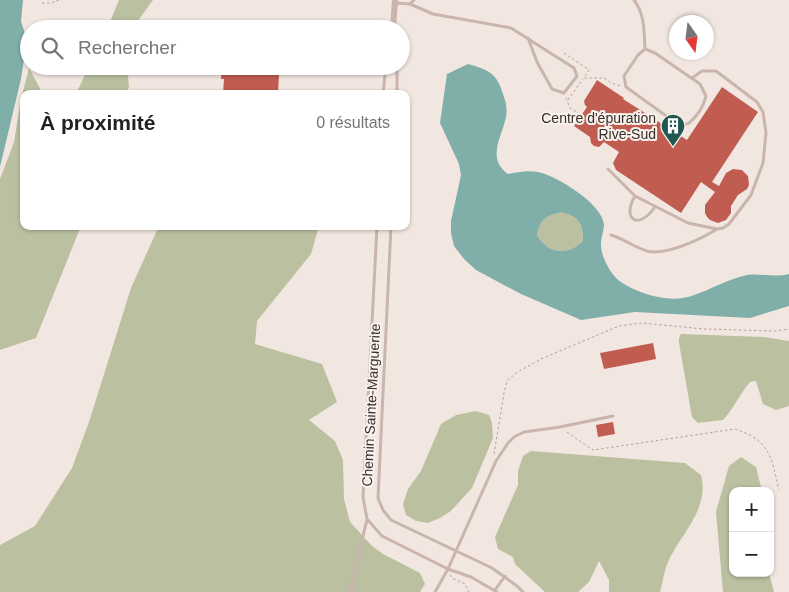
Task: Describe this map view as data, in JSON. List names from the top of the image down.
{
  "streets": {
    "lane": ["Chemin Sainte-Marguerite"]
  },
  "places": {
    "building": ["Centre d'épuration Rive-Sud"]
  },
  "north": "bottom",
  "page": {
    "search": "Rechercher",
    "heading": ["À proximité", "0 résultats"],
    "map_buttons": ["+", "−"]
  }
}
